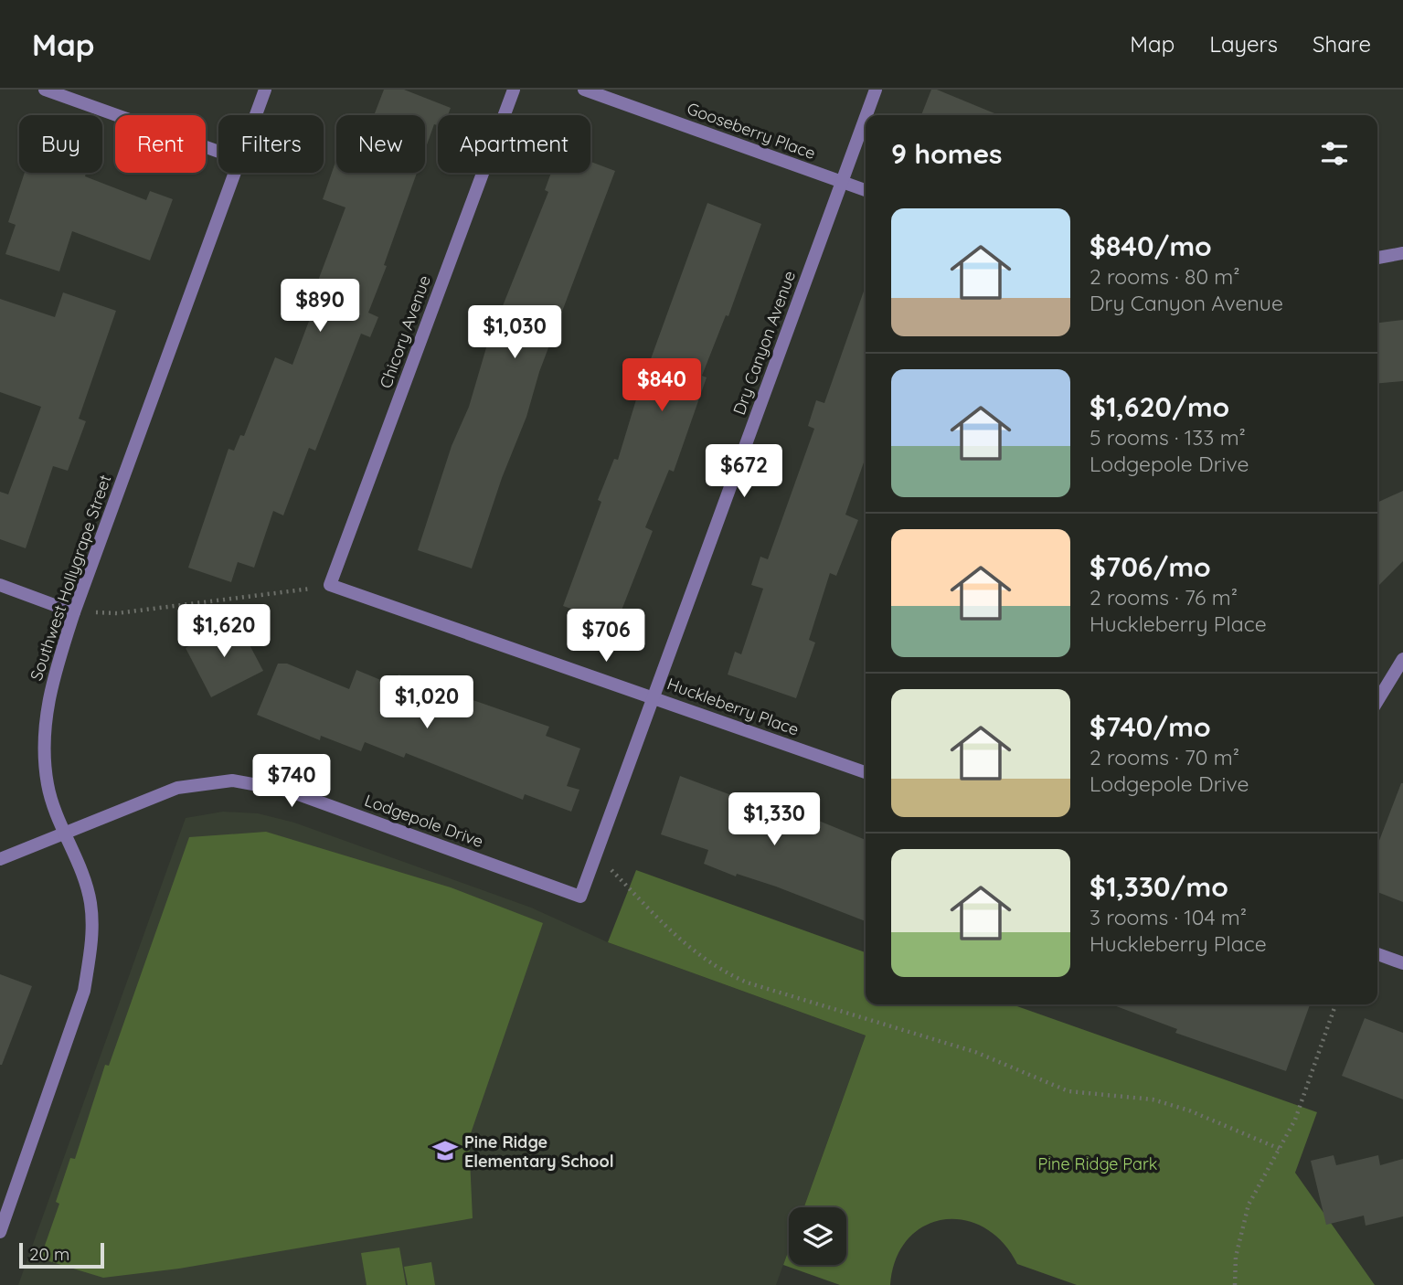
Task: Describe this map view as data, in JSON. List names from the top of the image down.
{
  "streets": {
    "street": [
      "Gooseberry Place",
      "Chicory Avenue",
      "Dry Canyon Avenue",
      "Southwest Hollygrape Street",
      "Huckleberry Place",
      "Lodgepole Drive"
    ]
  },
  "crossings": [
    ["Gooseberry Place", "Dry Canyon Avenue"],
    ["Chicory Avenue", "Huckleberry Place"],
    ["Dry Canyon Avenue", "Huckleberry Place"],
    ["Dry Canyon Avenue", "Lodgepole Drive"],
    ["Southwest Hollygrape Street", "Lodgepole Drive"]
  ],
  "parks": ["Pine Ridge Park"],
  "places": {
    "school or university": ["Pine Ridge Elementary School"]
  },
  "scale_bar": "20 m",
  "page": {
    "header": "Map",
    "nav": ["Map", "Layers", "Share"],
    "chip": [
      "Buy",
      "Rent",
      "Filters",
      "New",
      "Apartment"
    ],
    "heading": "9 homes",
    "list": [
      {
        "name": "$840/mo",
        "note": "2 rooms · 80 m² · Dry Canyon Avenue"
      },
      {
        "name": "$1,620/mo",
        "note": "5 rooms · 133 m² · Lodgepole Drive"
      },
      {
        "name": "$706/mo",
        "note": "2 rooms · 76 m² · Huckleberry Place"
      },
      {
        "name": "$740/mo",
        "note": "2 rooms · 70 m² · Lodgepole Drive"
      },
      {
        "name": "$1,330/mo",
        "note": "3 rooms · 104 m² · Huckleberry Place"
      }
    ],
    "price": [
      "$890",
      "$1,030",
      "$840",
      "$672",
      "$1,620",
      "$706",
      "$1,020",
      "$740",
      "$1,330"
    ],
    "scale": "20 m"
  }
}
